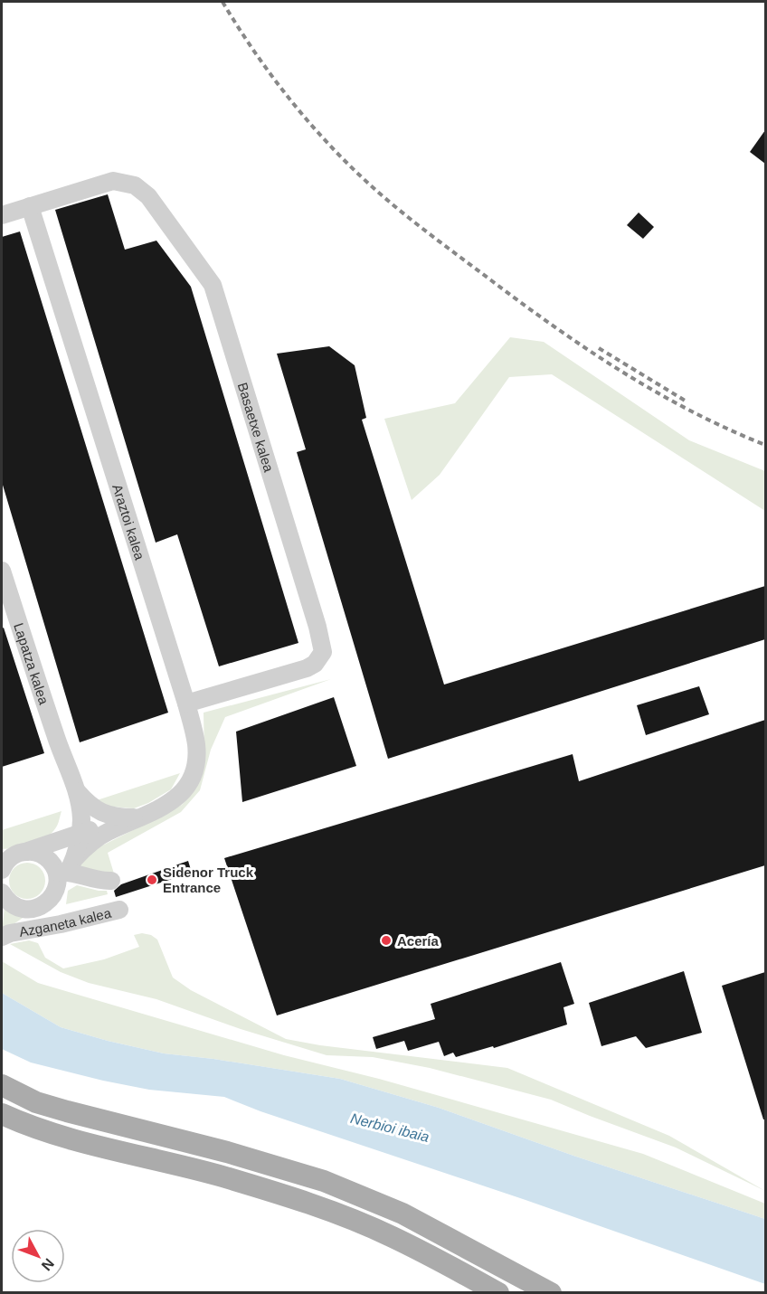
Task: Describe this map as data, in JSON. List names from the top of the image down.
{
  "streets": {
    "street": [
      "Basaetxe kalea",
      "Araztoi kalea",
      "Lapatza kalea",
      "Azganeta kalea"
    ]
  },
  "crossings": [
    ["Basaetxe kalea", "Araztoi kalea"],
    ["Araztoi kalea", "Azganeta kalea"],
    ["Lapatza kalea", "Azganeta kalea"]
  ],
  "water": ["Nerbioi ibaia"],
  "places": ["Sidenor Truck Entrance", "Acería"],
  "north": "bottom right"
}
